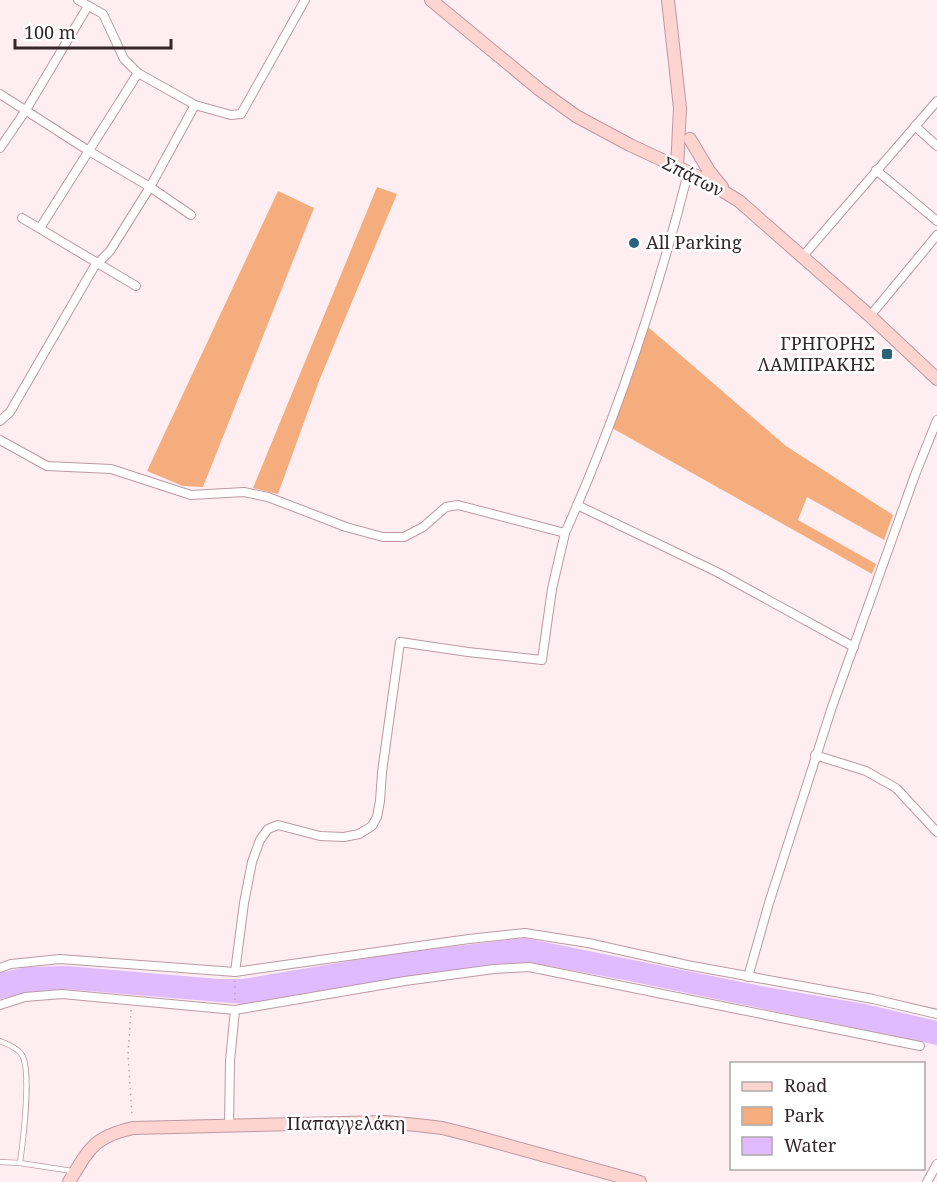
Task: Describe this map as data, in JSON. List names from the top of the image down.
{
  "streets": {
    "main road": ["Σπάτων", "Παπαγγελάκη"]
  },
  "places": {
    "other": ["All Parking"],
    "transit": ["ΓΡΗΓΟΡΗΣ ΛΑΜΠΡΑΚΗΣ"]
  },
  "legend": ["Road", "Park", "Water"],
  "scale_bar": "100 m"
}
